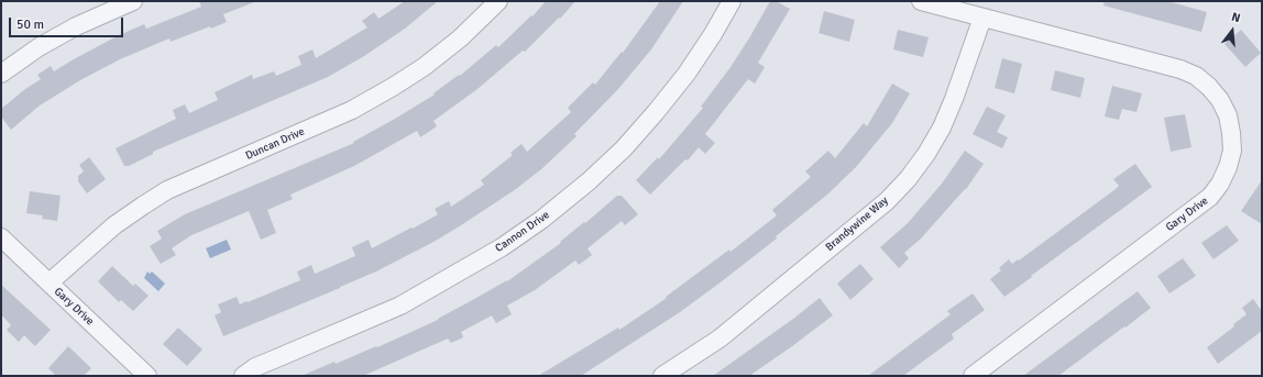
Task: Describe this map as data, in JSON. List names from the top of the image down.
{
  "streets": {
    "street": [
      "Duncan Drive",
      "Gary Drive",
      "Brandywine Way",
      "Cannon Drive"
    ]
  },
  "crossings": [
    ["Duncan Drive", "Gary Drive"],
    ["Gary Drive", "Brandywine Way"]
  ],
  "scale_bar": "50 m",
  "north": "top"
}
